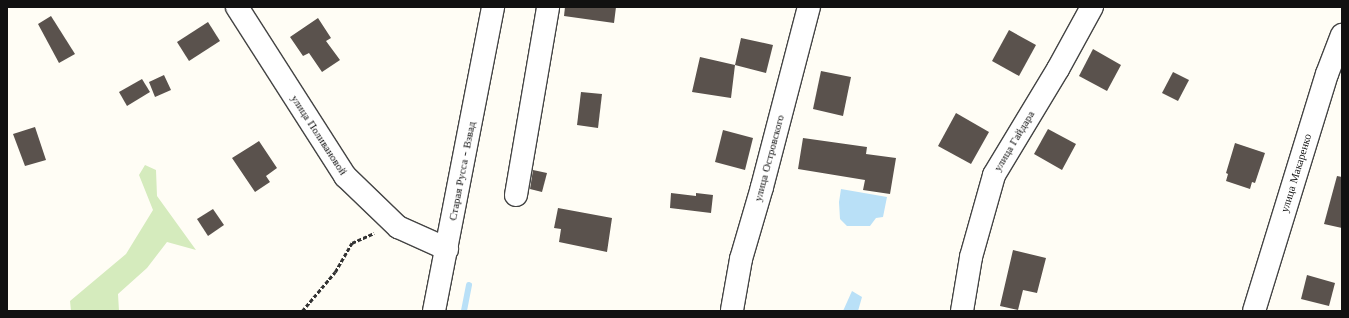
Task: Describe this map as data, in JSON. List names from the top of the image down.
{
  "streets": {
    "street": [
      "улица Поливановой",
      "улица Гайдара",
      "улица Островского",
      "Старая Русса - Взвад",
      "улица Макаренко"
    ]
  },
  "crossings": [
    ["улица Поливановой", "Старая Русса - Взвад"]
  ]
}
